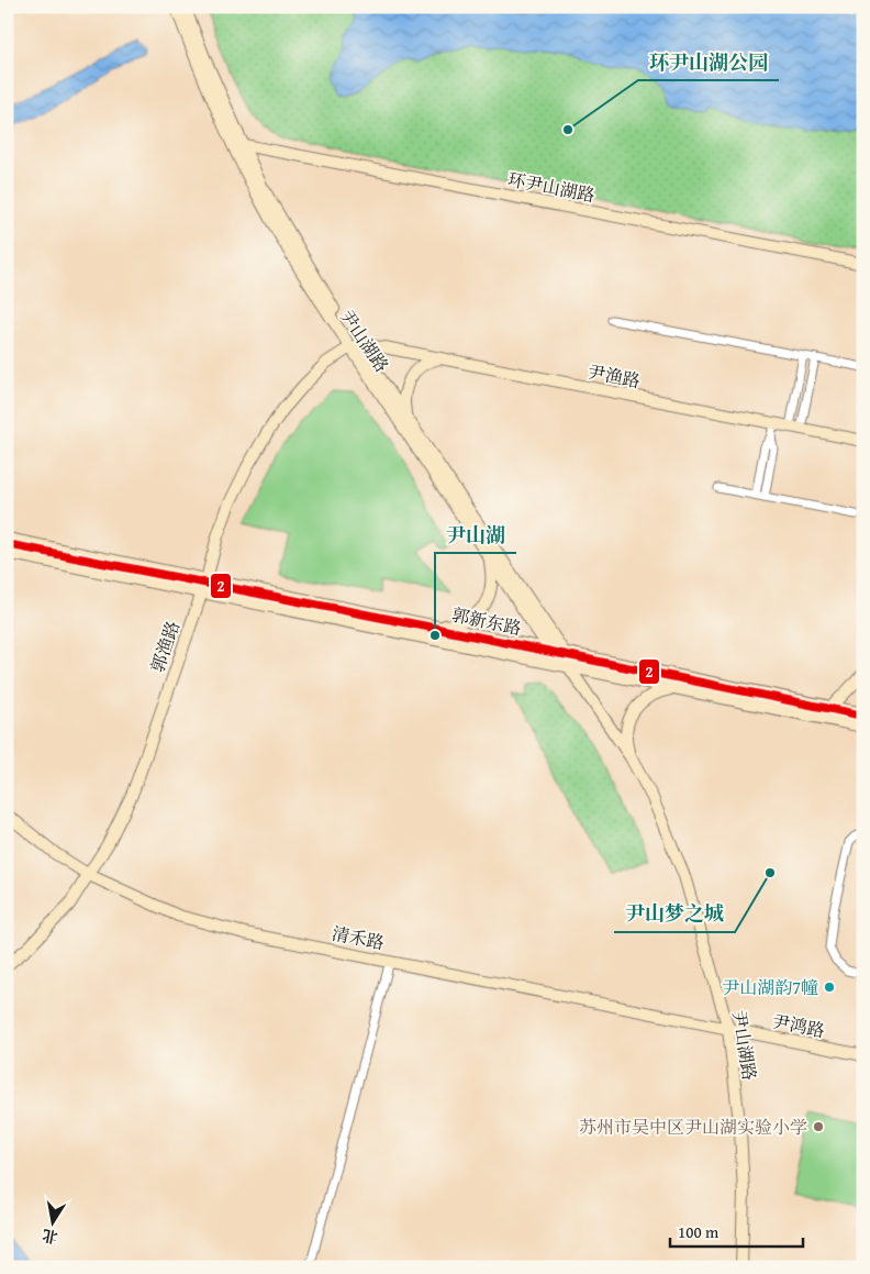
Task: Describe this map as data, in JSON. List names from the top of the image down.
{
  "streets": {
    "street": [
      "环尹山湖路",
      "尹山湖路",
      "尹渔路",
      "郭新东路",
      "郭渔路",
      "清禾路",
      "尹鸿路"
    ]
  },
  "crossings": [
    ["环尹山湖路", "尹山湖路"],
    ["尹山湖路", "尹渔路"],
    ["尹山湖路", "郭新东路"],
    ["尹山湖路", "郭渔路"],
    ["尹山湖路", "清禾路"],
    ["尹山湖路", "尹鸿路"],
    ["尹渔路", "郭渔路"],
    ["郭新东路", "郭渔路"],
    ["郭渔路", "清禾路"],
    ["清禾路", "尹鸿路"]
  ],
  "places": [
    "环尹山湖公园",
    "尹山湖",
    "尹山梦之城",
    "尹山湖韵7幢",
    "苏州市吴中区尹山湖实验小学"
  ],
  "lines": ["transit line 2"],
  "scale_bar": "100 m",
  "north": "bottom"
}
